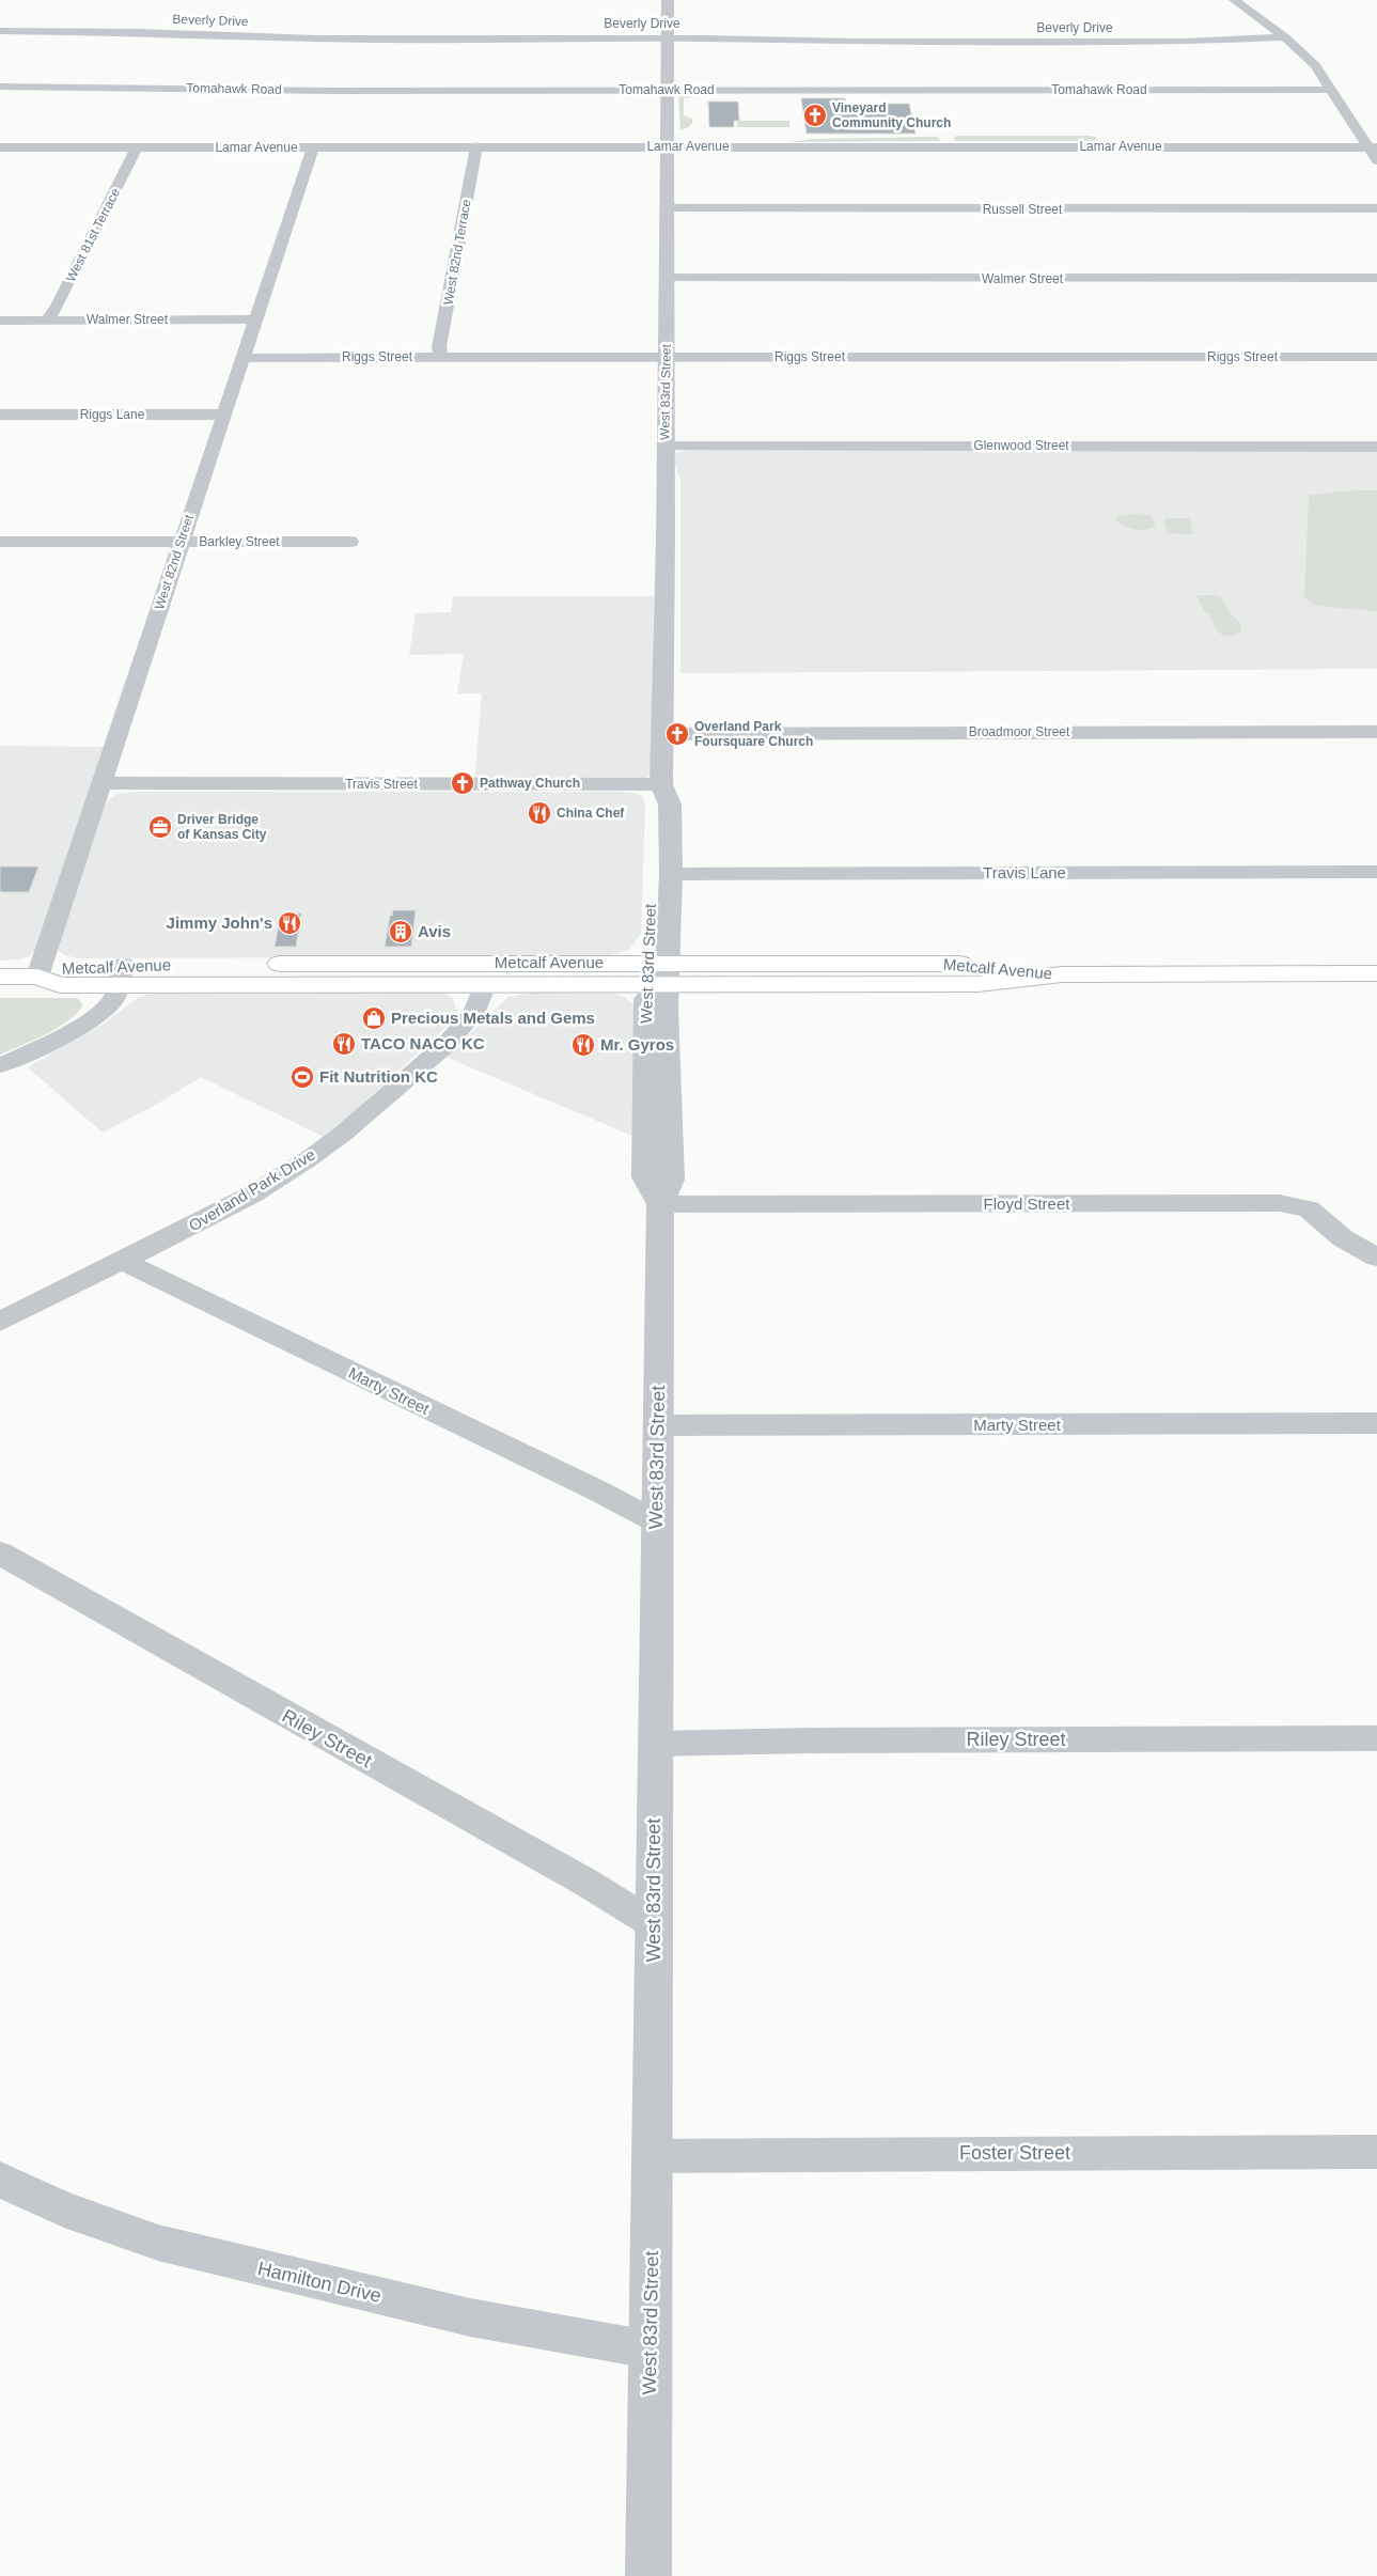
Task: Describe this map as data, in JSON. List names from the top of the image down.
{
  "streets": {
    "main road": ["Metcalf Avenue"],
    "street": [
      "Beverly Drive",
      "Tomahawk Road",
      "Lamar Avenue",
      "Russell Street",
      "West 81st Terrace",
      "West 82nd Terrace",
      "Walmer Street",
      "Riggs Street",
      "West 83rd Street",
      "Riggs Lane",
      "Glenwood Street",
      "Barkley Street",
      "West 82nd Street",
      "Broadmoor Street",
      "Travis Street",
      "Travis Lane",
      "Overland Park Drive",
      "Floyd Street",
      "Marty Street",
      "Riley Street",
      "Foster Street",
      "Hamilton Drive"
    ]
  },
  "crossings": [
    ["Beverly Drive", "West 83rd Street"],
    ["Tomahawk Road", "West 83rd Street"],
    ["Lamar Avenue", "West 81st Terrace"],
    ["Lamar Avenue", "West 82nd Terrace"],
    ["Lamar Avenue", "West 83rd Street"],
    ["Lamar Avenue", "West 82nd Street"],
    ["Russell Street", "West 83rd Street"],
    ["West 81st Terrace", "Walmer Street"],
    ["West 82nd Terrace", "Riggs Street"],
    ["Walmer Street", "West 83rd Street"],
    ["Walmer Street", "West 82nd Street"],
    ["Riggs Street", "West 83rd Street"],
    ["Riggs Street", "West 82nd Street"],
    ["West 83rd Street", "Glenwood Street"],
    ["West 83rd Street", "Broadmoor Street"],
    ["West 83rd Street", "Travis Street"],
    ["West 83rd Street", "Travis Lane"],
    ["West 83rd Street", "Metcalf Avenue"],
    ["West 83rd Street", "Floyd Street"],
    ["West 83rd Street", "Marty Street"],
    ["West 83rd Street", "Riley Street"],
    ["West 83rd Street", "Foster Street"],
    ["West 83rd Street", "Hamilton Drive"],
    ["Riggs Lane", "West 82nd Street"],
    ["Barkley Street", "West 82nd Street"],
    ["West 82nd Street", "Travis Street"],
    ["West 82nd Street", "Metcalf Avenue"],
    ["Metcalf Avenue", "Overland Park Drive"],
    ["Overland Park Drive", "Marty Street"]
  ],
  "places": {
    "church": ["Vineyard Community Church", "Overland Park Foursquare Church", "Pathway Church"],
    "restaurant": [
      "China Chef",
      "Jimmy John's",
      "TACO NACO KC",
      "Mr. Gyros"
    ],
    "office": ["Driver Bridge of Kansas City"],
    "building": ["Avis"],
    "shop": ["Precious Metals and Gems"],
    "sports": ["Fit Nutrition KC"]
  }
}
